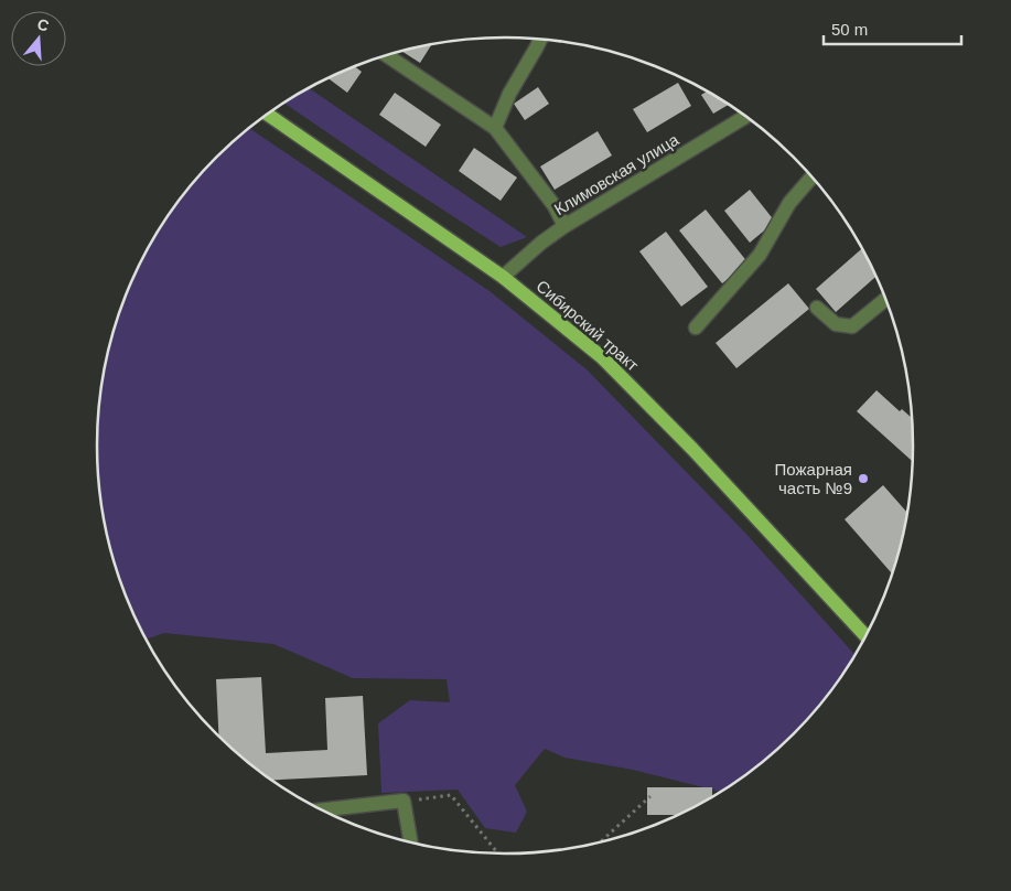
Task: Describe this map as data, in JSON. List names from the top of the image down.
{
  "streets": {
    "main road": ["Сибирский тракт"],
    "street": ["Климовская улица"]
  },
  "crossings": [
    ["Климовская улица", "Сибирский тракт"]
  ],
  "places": ["Пожарная часть №9"],
  "scale_bar": "50 m",
  "north": "top"
}
